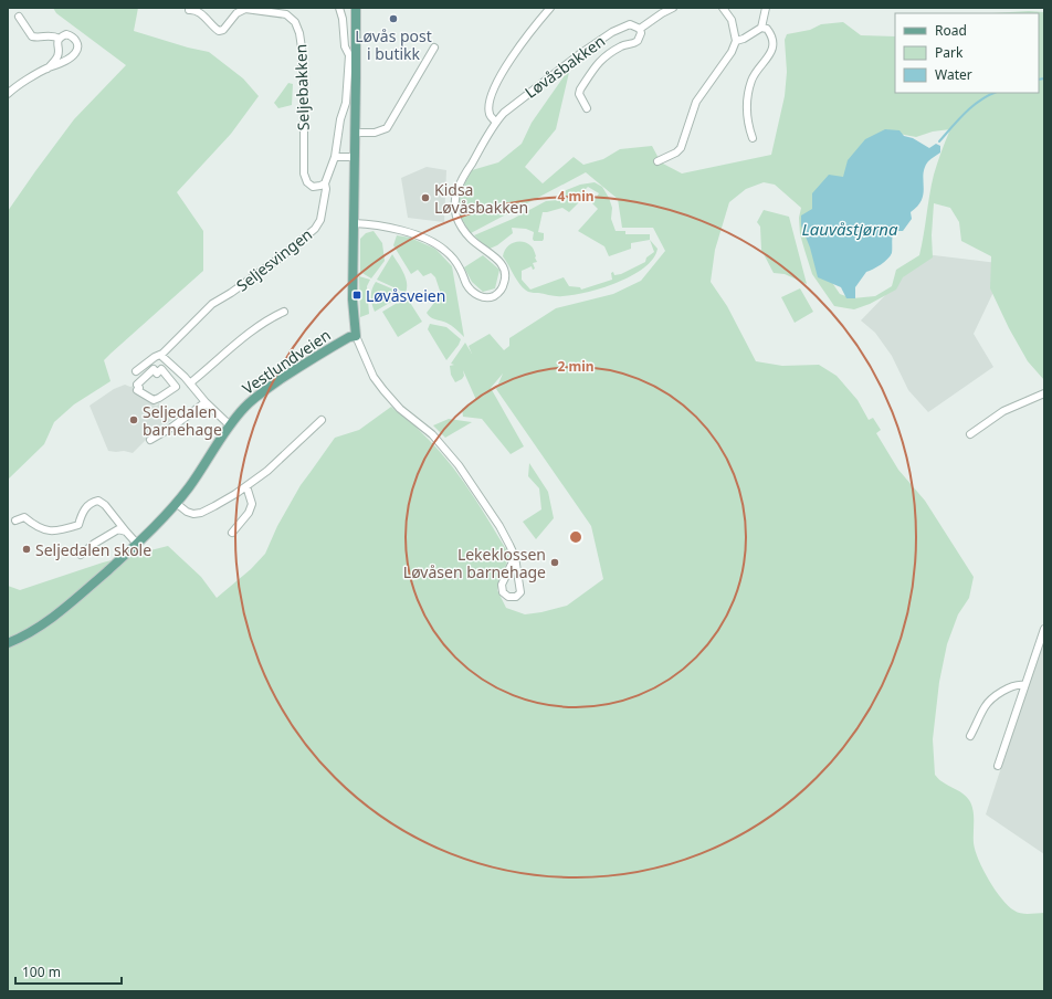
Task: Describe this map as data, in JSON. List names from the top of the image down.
{
  "streets": {
    "main road": ["Vestlundveien"],
    "street": ["Løvåsbakken", "Seljebakken", "Seljesvingen"]
  },
  "crossings": [
    ["Seljebakken", "Seljesvingen"]
  ],
  "water": ["Lauvåstjørna"],
  "places": {
    "other": [
      "Løvås post i butikk",
      "Kidsa Løvåsbakken",
      "Seljedalen barnehage",
      "Seljedalen skole",
      "Lekeklossen Løvåsen barnehage"
    ],
    "transit": ["Løvåsveien"]
  },
  "legend": ["Road", "Park", "Water"],
  "scale_bar": "100 m",
  "rings": ["4 min", "2 min"]
}
